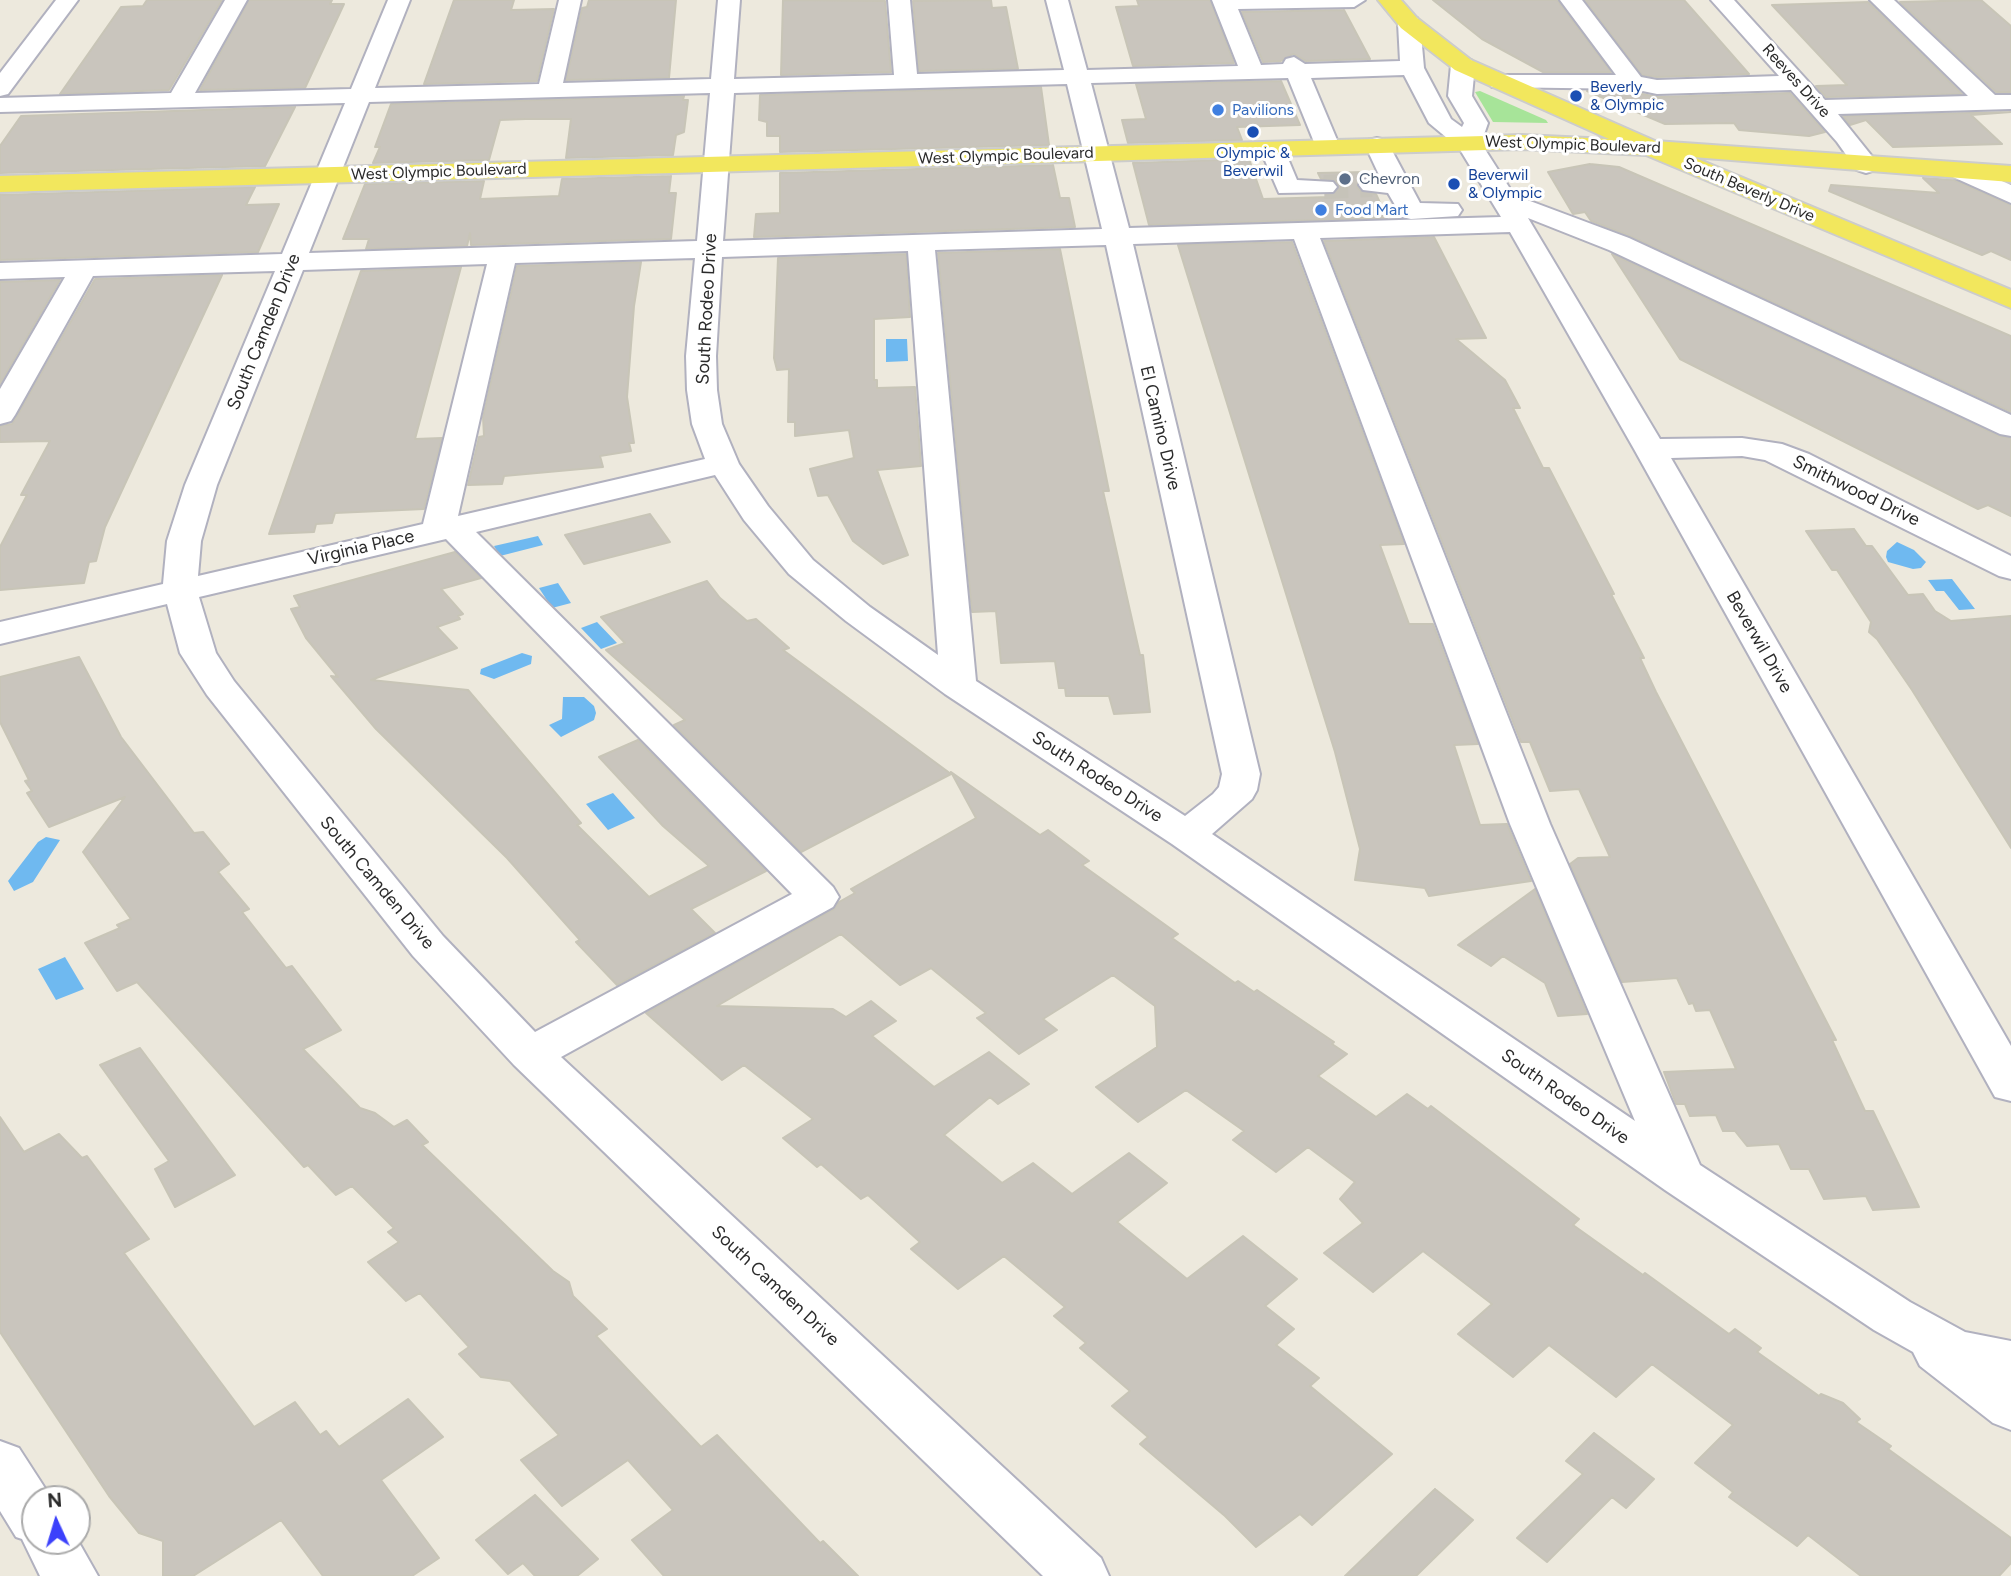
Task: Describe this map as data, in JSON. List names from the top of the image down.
{
  "streets": {
    "main road": ["West Olympic Boulevard", "South Beverly Drive"],
    "street": [
      "Reeves Drive",
      "South Rodeo Drive",
      "South Camden Drive",
      "El Camino Drive",
      "Smithwood Drive",
      "Virginia Place",
      "Beverwil Drive"
    ]
  },
  "crossings": [
    ["Reeves Drive", "West Olympic Boulevard"],
    ["West Olympic Boulevard", "South Beverly Drive"],
    ["West Olympic Boulevard", "South Rodeo Drive"],
    ["West Olympic Boulevard", "South Camden Drive"],
    ["West Olympic Boulevard", "El Camino Drive"],
    ["West Olympic Boulevard", "Beverwil Drive"],
    ["South Rodeo Drive", "El Camino Drive"],
    ["South Rodeo Drive", "Virginia Place"],
    ["South Camden Drive", "Virginia Place"],
    ["Smithwood Drive", "Beverwil Drive"]
  ],
  "places": [
    "Beverly & Olympic",
    "Pavilions",
    "Olympic & Beverwil",
    "Chevron",
    "Beverwil & Olympic",
    "Food Mart"
  ],
  "north": "top"
}
